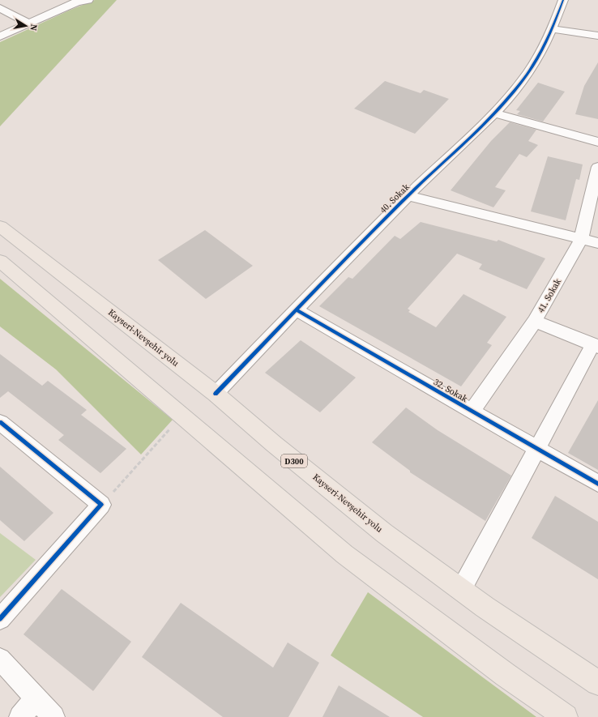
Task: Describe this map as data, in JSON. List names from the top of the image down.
{
  "streets": {
    "highway": ["Kayseri-Nevşehir yolu", "D300"],
    "street": ["40. Sokak", "41. Sokak", "32. Sokak"]
  },
  "crossings": [
    ["40. Sokak", "Kayseri-Nevşehir yolu"],
    ["40. Sokak", "32. Sokak"],
    ["41. Sokak", "32. Sokak"]
  ],
  "north": "right"
}
